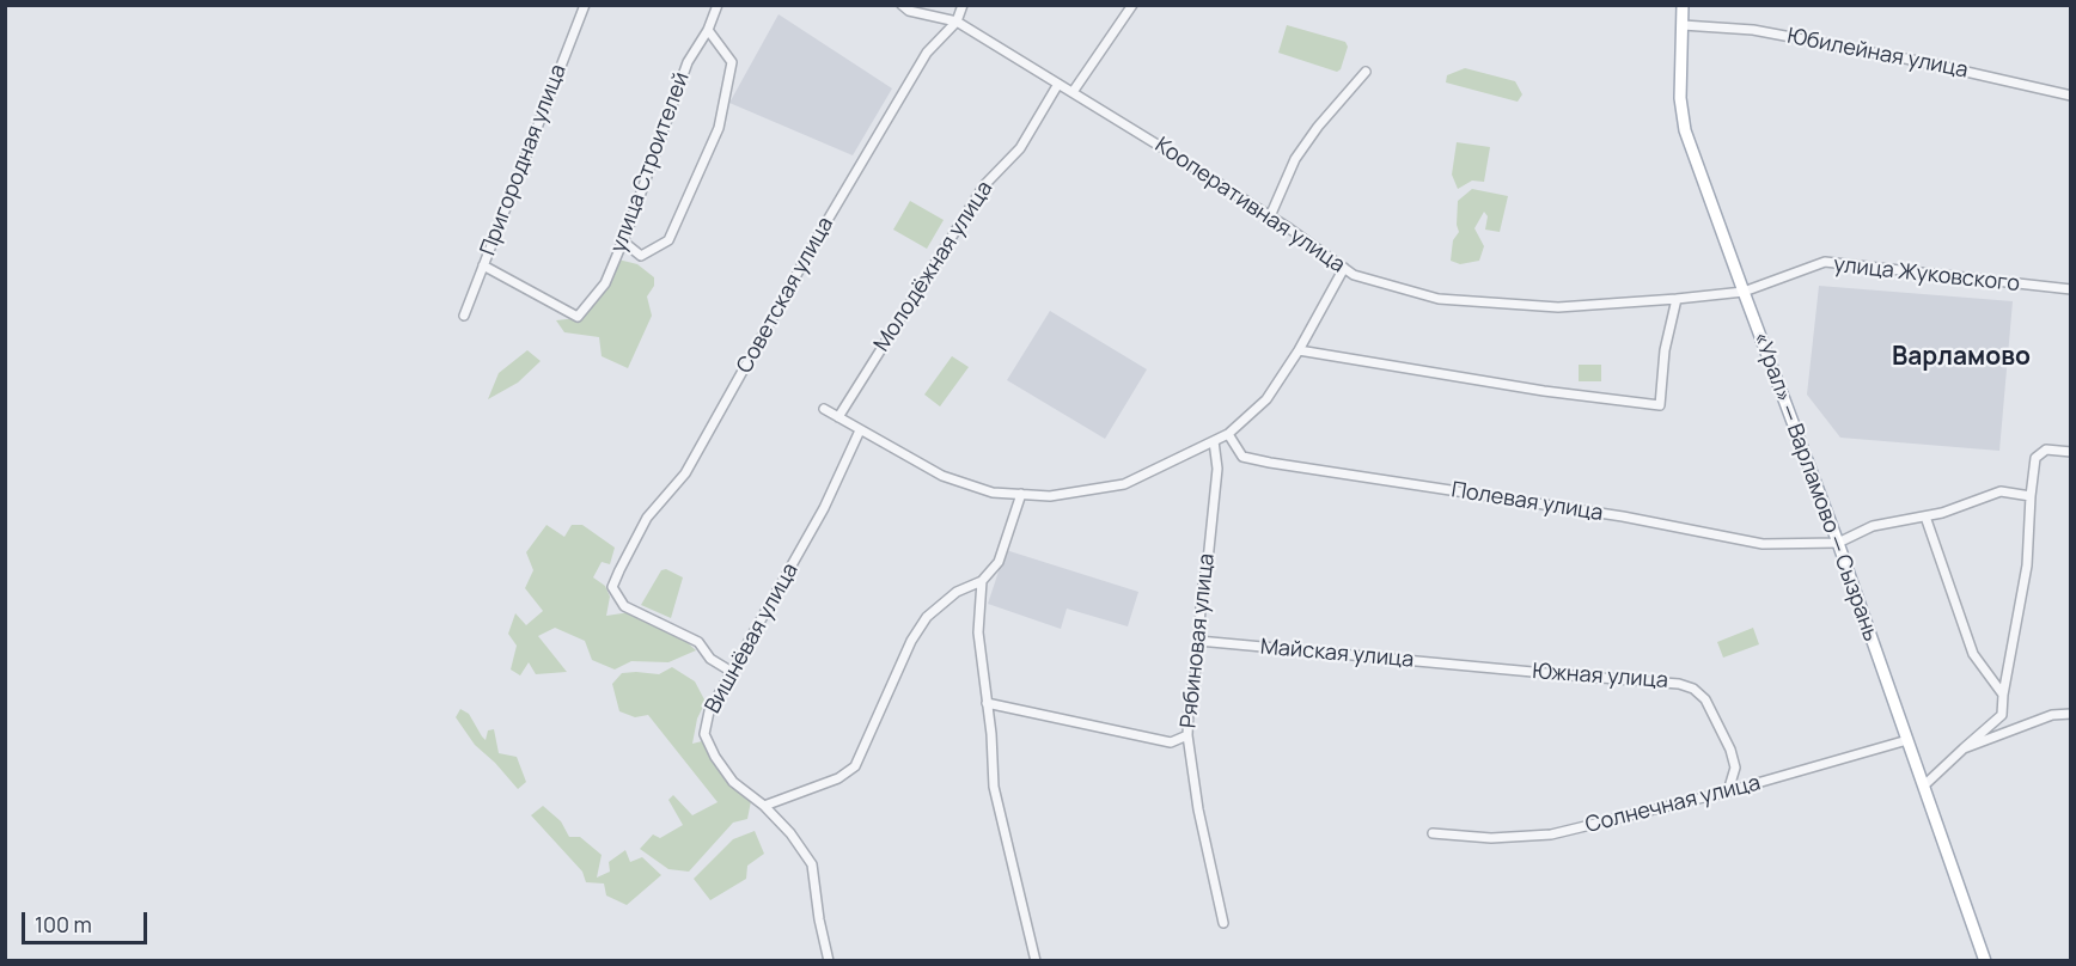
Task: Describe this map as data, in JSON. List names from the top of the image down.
{
  "streets": {
    "main road": ["«Урал» — Варламово — Сызрань"],
    "street": [
      "Юбилейная улица",
      "Пригородная улица",
      "улица Строителей",
      "Кооперативная улица",
      "Молодёжная улица",
      "улица Жуковского",
      "Советская улица",
      "Полевая улица",
      "Вишнёвая улица",
      "Рябиновая улица",
      "Майская улица",
      "Южная улица",
      "Солнечная улица"
    ]
  },
  "crossings": [
    ["Юбилейная улица", "«Урал» — Варламово — Сызрань"],
    ["Пригородная улица", "улица Строителей"],
    ["Кооперативная улица", "Молодёжная улица"],
    ["Кооперативная улица", "улица Жуковского"],
    ["Кооперативная улица", "Советская улица"],
    ["Кооперативная улица", "«Урал» — Варламово — Сызрань"],
    ["улица Жуковского", "«Урал» — Варламово — Сызрань"],
    ["Советская улица", "Вишнёвая улица"],
    ["«Урал» — Варламово — Сызрань", "Полевая улица"],
    ["«Урал» — Варламово — Сызрань", "Солнечная улица"],
    ["Рябиновая улица", "Майская улица"],
    ["Майская улица", "Южная улица"],
    ["Южная улица", "Солнечная улица"]
  ],
  "districts": ["Варламово"],
  "scale_bar": "100 m"
}
